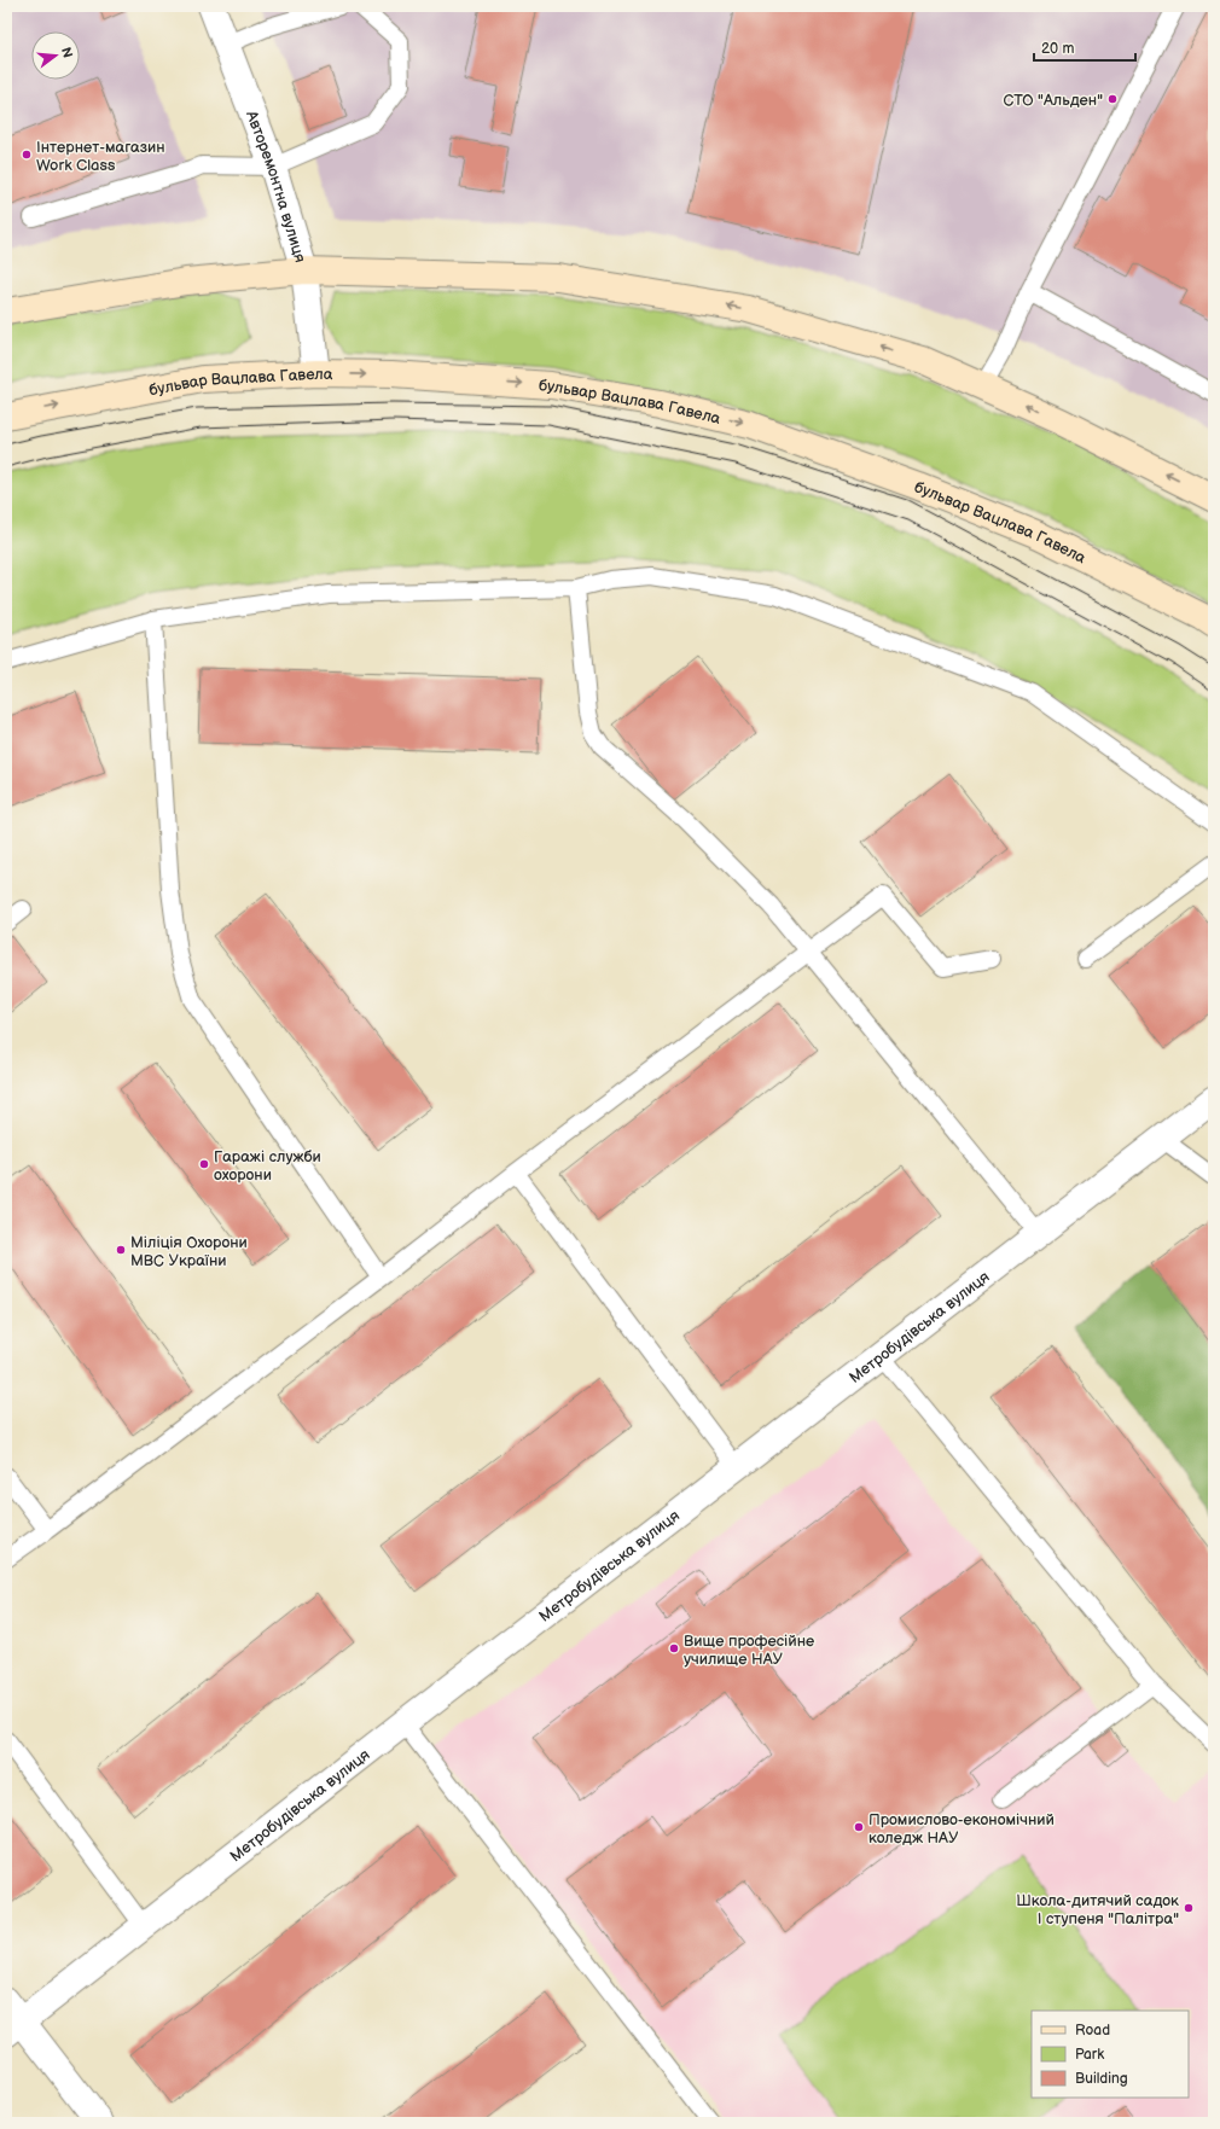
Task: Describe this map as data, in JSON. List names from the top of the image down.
{
  "streets": {
    "main road": ["бульвар Вацлава Гавела"],
    "street": ["Авторемонтна вулиця", "Метробудівська вулиця"]
  },
  "crossings": [
    ["Авторемонтна вулиця", "бульвар Вацлава Гавела"]
  ],
  "places": [
    "СТО \"Альден\"",
    "Інтернет-магазин Work Class",
    "Гаражі служби охорони",
    "Міліція Охорони МВС України",
    "Вище професійне училище НАУ",
    "Промислово-економічний коледж НАУ",
    "Школа-дитячий садок І ступеня \"Палітра\""
  ],
  "legend": ["Road", "Park", "Building"],
  "scale_bar": "20 m",
  "north": "right"
}
